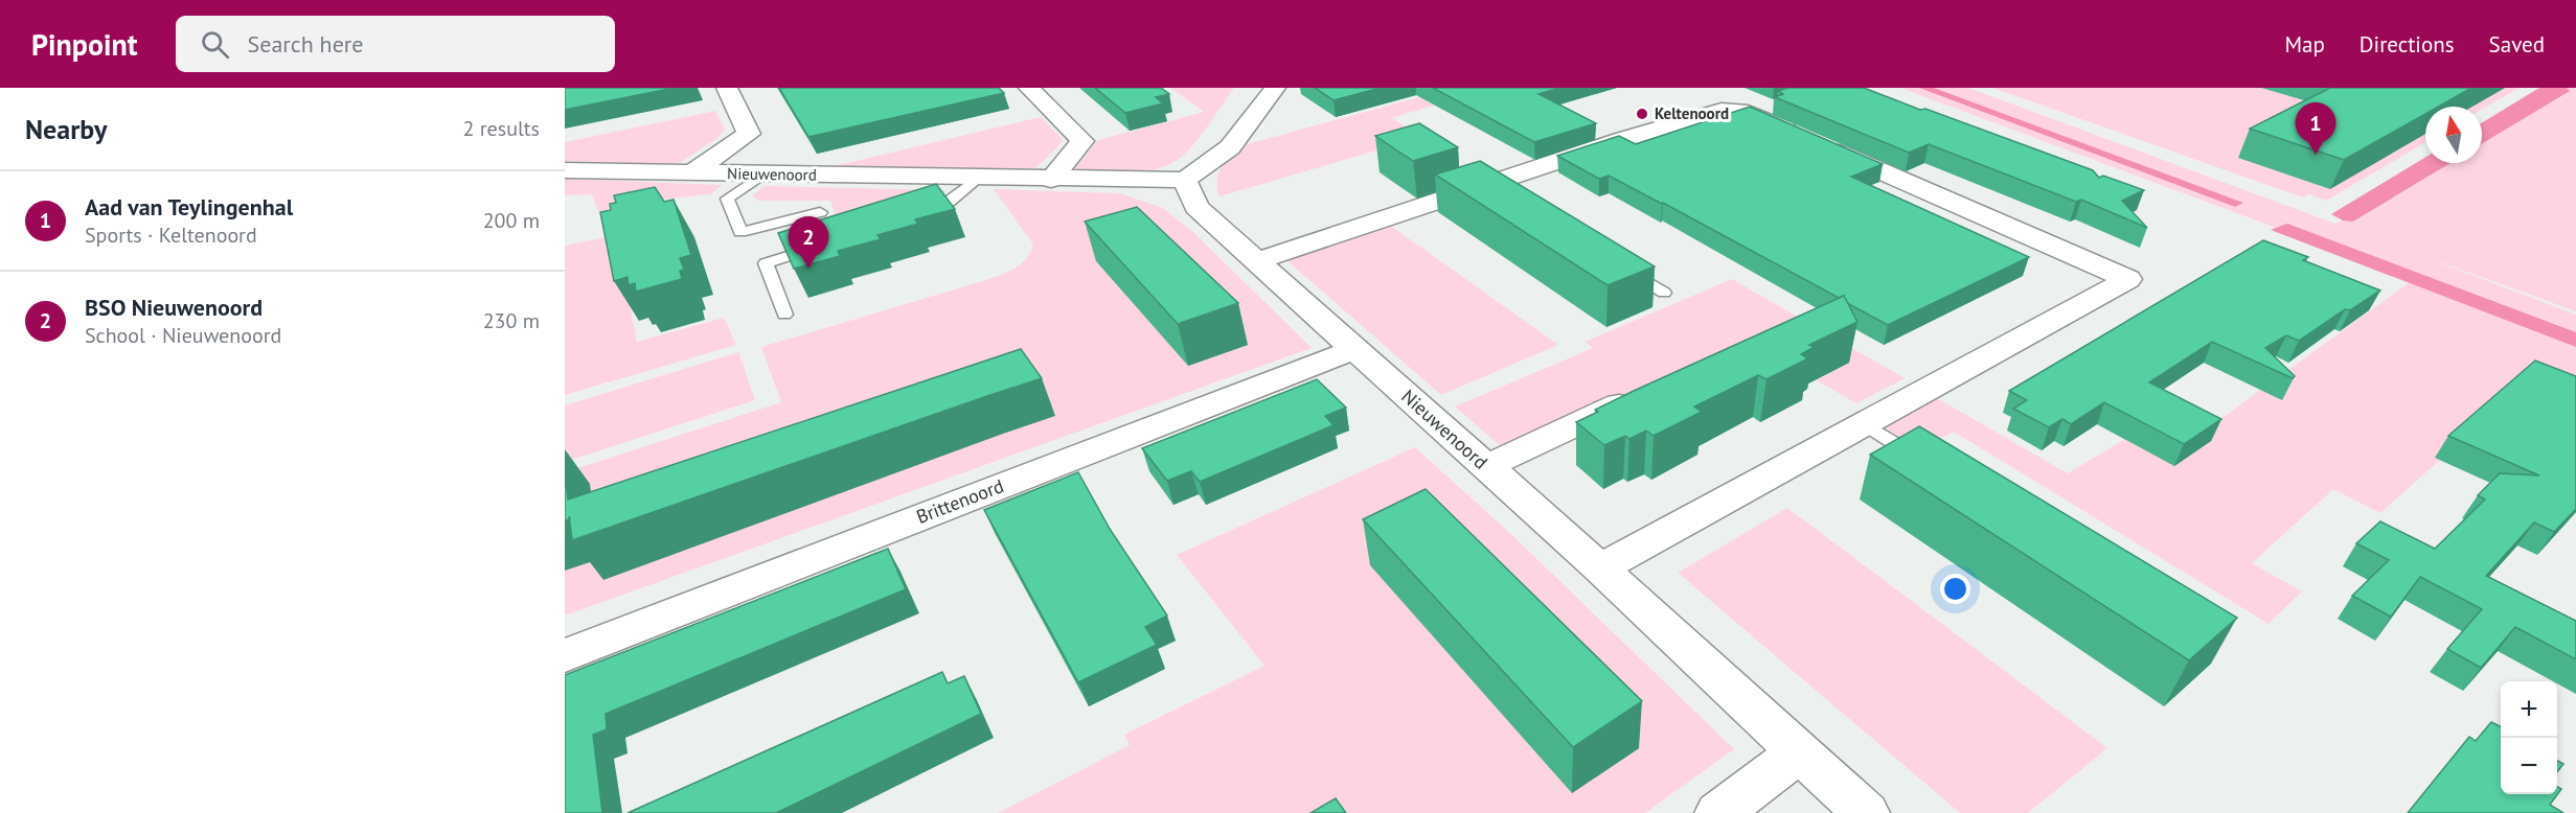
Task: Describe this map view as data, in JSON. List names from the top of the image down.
{
  "streets": {
    "street": ["Nieuwenoord", "Brittenoord"]
  },
  "crossings": [
    ["Nieuwenoord", "Brittenoord"]
  ],
  "places": ["Keltenoord"],
  "north": "top",
  "page": {
    "header": "Pinpoint",
    "search": "Search here",
    "nav": ["Map", "Directions", "Saved"],
    "heading": ["Nearby", "2 results"],
    "pins": ["1", "2"],
    "list": [
      {
        "mark": "1",
        "name": "Aad van Teylingenhal",
        "note": "Sports · Keltenoord",
        "value": "200 m"
      },
      {
        "mark": "2",
        "name": "BSO Nieuwenoord",
        "note": "School · Nieuwenoord",
        "value": "230 m"
      }
    ],
    "map_buttons": ["+", "−"]
  }
}
